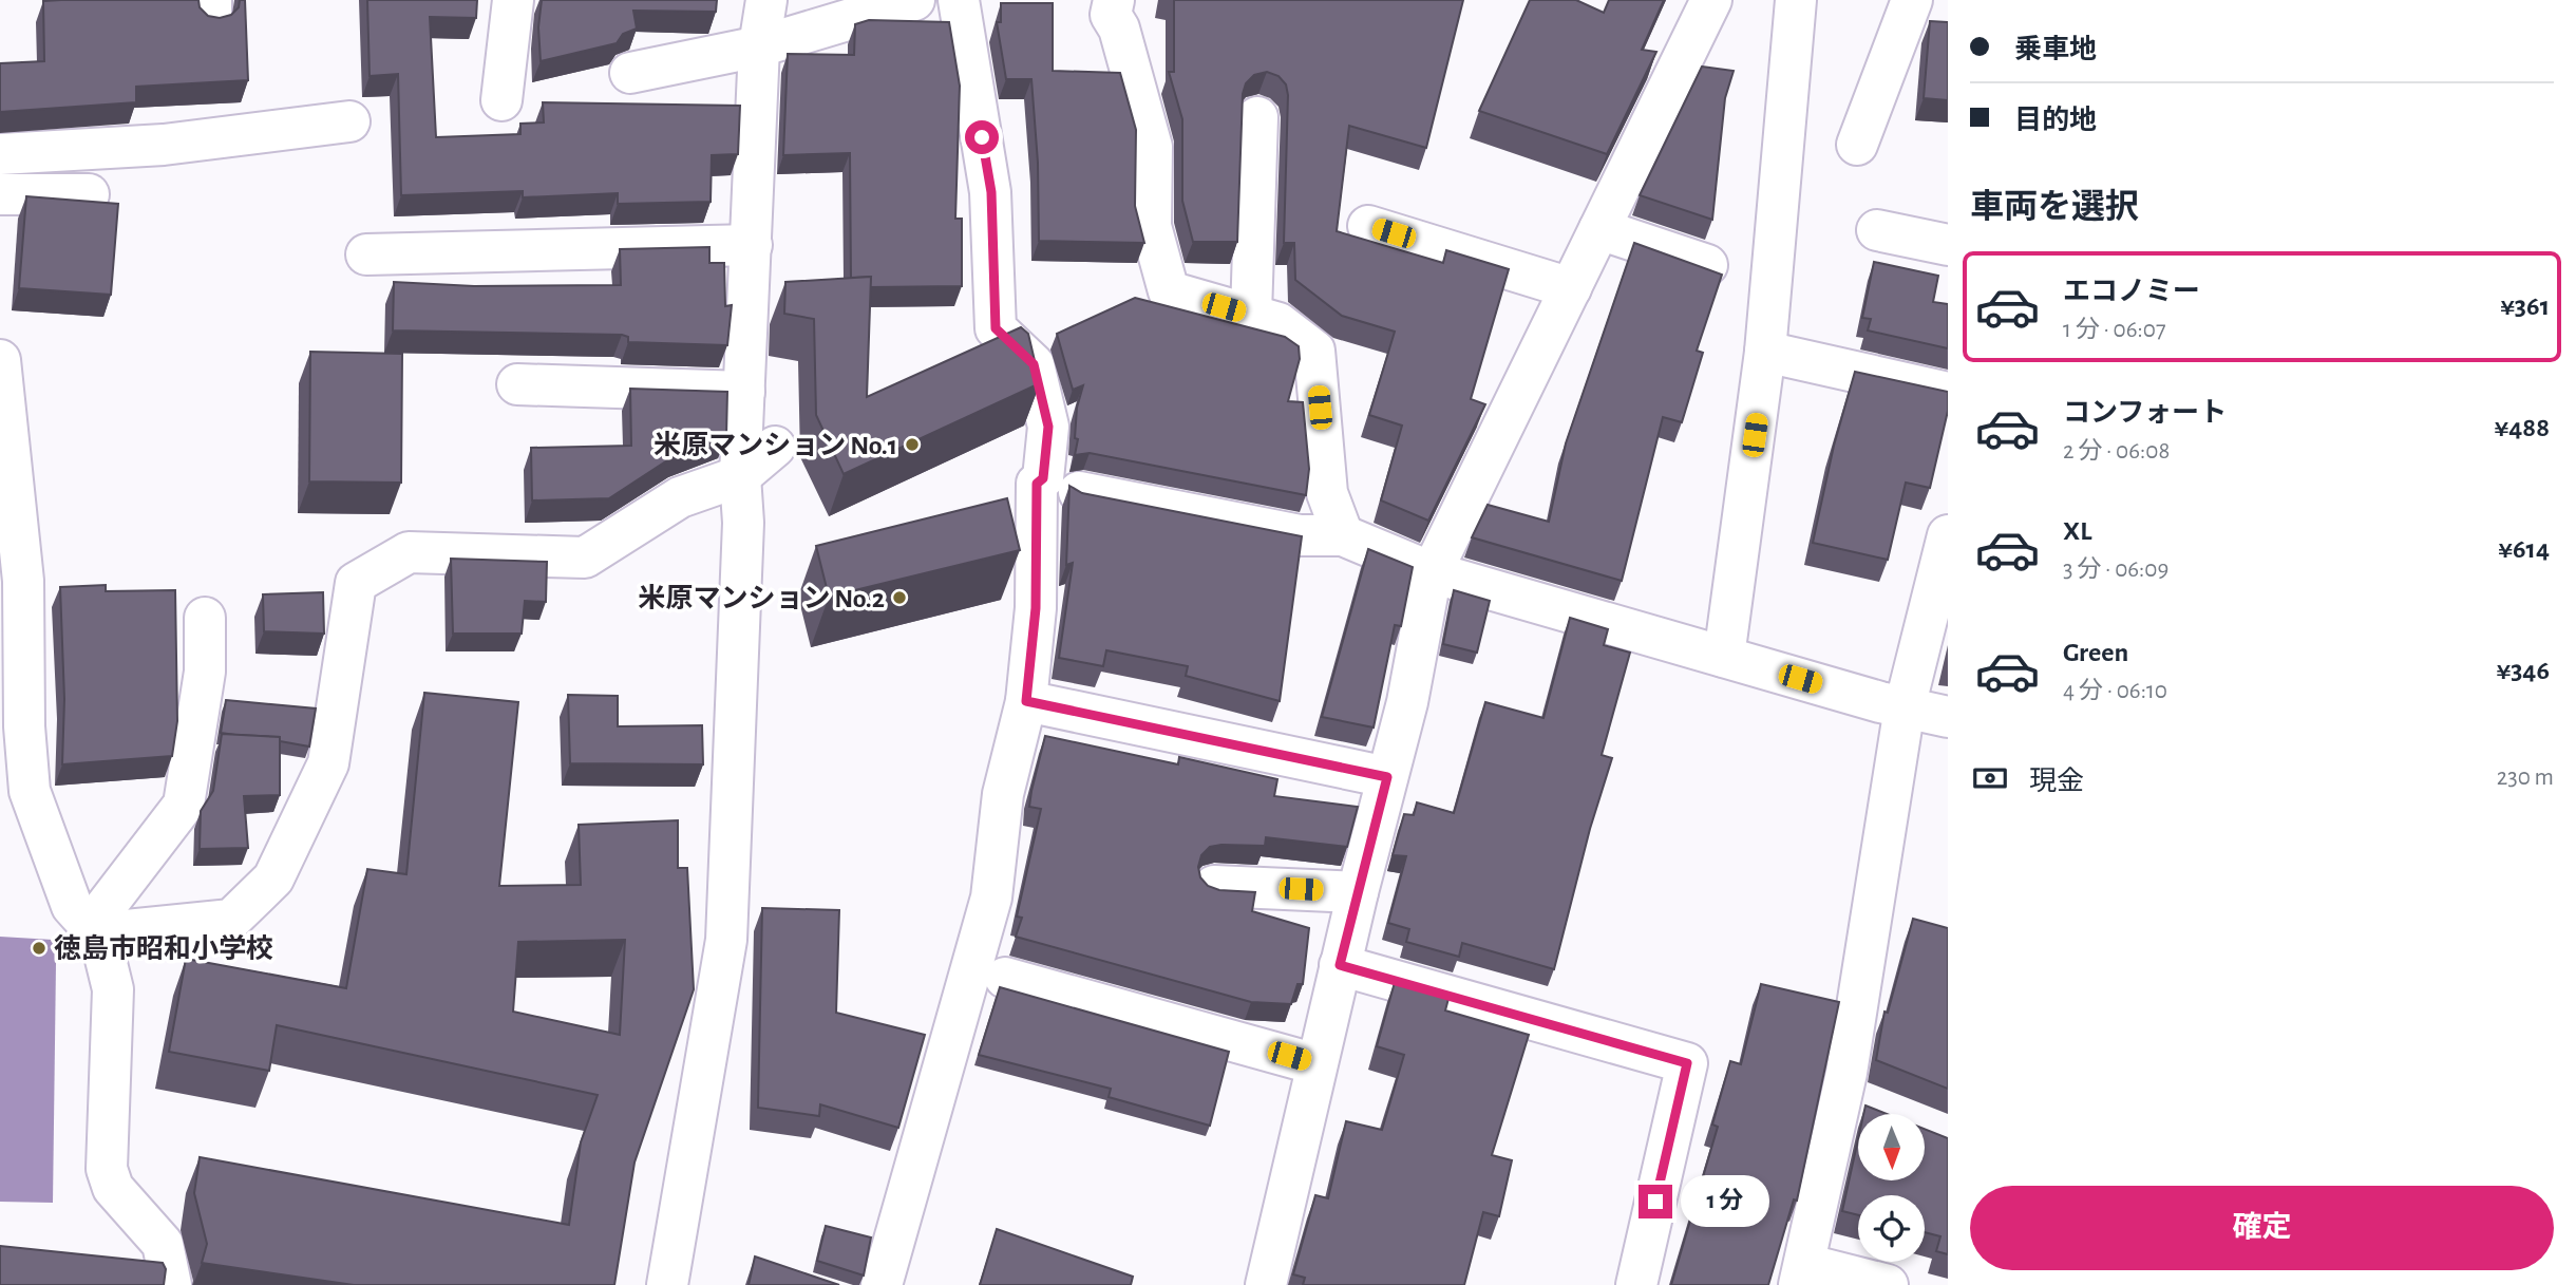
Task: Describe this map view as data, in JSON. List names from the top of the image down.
{
  "places": ["米原マンション No.1", "米原マンション No.2", "徳島市昭和小学校"],
  "north": "bottom",
  "page": {
    "banner": ["乗車地", "目的地"],
    "heading": "車両を選択",
    "list": [
      {
        "name": "エコノミー",
        "note": "1 分 · 06:07",
        "value": "¥361"
      },
      {
        "name": "コンフォート",
        "note": "2 分 · 06:08",
        "value": "¥488"
      },
      {
        "name": "XL",
        "note": "3 分 · 06:09",
        "value": "¥614"
      },
      {
        "name": "Green",
        "note": "4 分 · 06:10",
        "value": "¥346"
      }
    ],
    "pay": ["現金", "230 m"],
    "buttons": "確定",
    "bubble": "1 分"
  }
}
